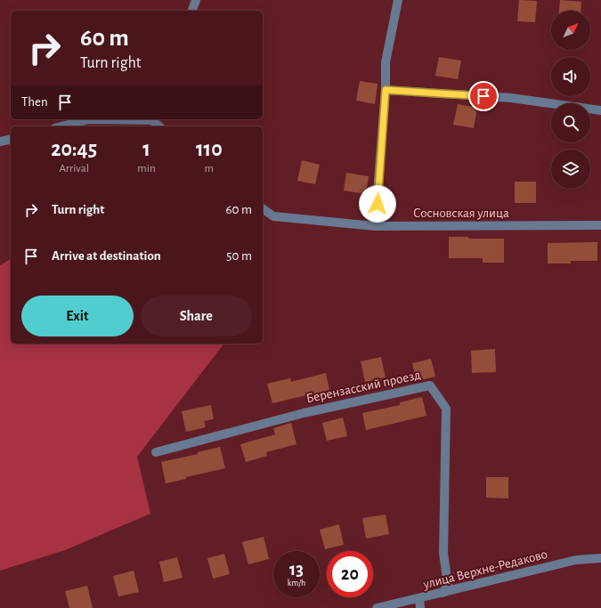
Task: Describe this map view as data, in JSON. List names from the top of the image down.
{
  "streets": {
    "street": ["Сосновская улица", "Берензасский проезд", "улица Верхне-Редаково"]
  },
  "crossings": [
    ["Берензасский проезд", "улица Верхне-Редаково"]
  ],
  "north": "top right",
  "page": {
    "turn": ["60 m", "Turn right"],
    "then": "Then",
    "eta": [
      "20:45",
      "Arrival",
      "1",
      "min",
      "110",
      "m"
    ],
    "list": [
      {
        "name": "Turn right",
        "value": "60 m"
      },
      {
        "name": "Arrive at destination",
        "value": "50 m"
      }
    ],
    "buttons": ["Exit", "Share"],
    "speed": "13 km/h",
    "limit": "20"
  }
}
